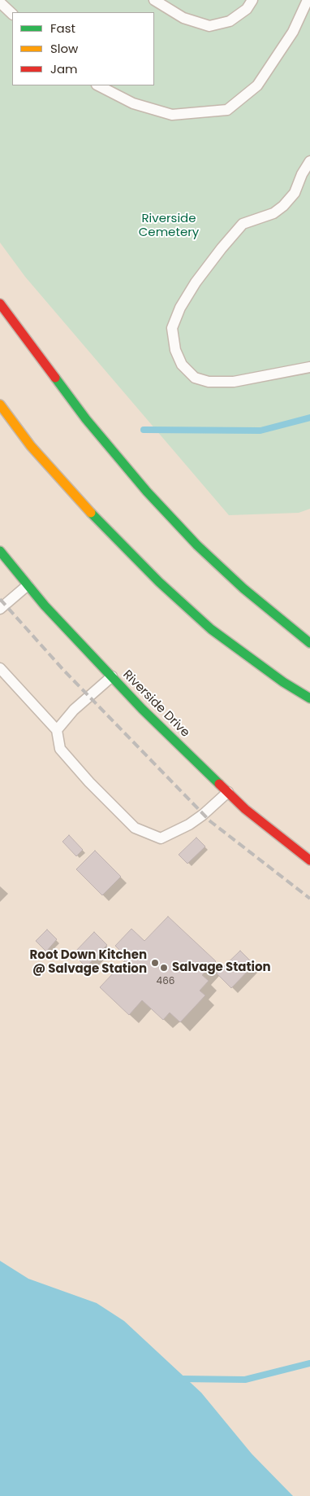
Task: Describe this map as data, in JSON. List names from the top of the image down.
{
  "streets": {
    "main road": ["Riverside Drive"]
  },
  "parks": ["Riverside Cemetery"],
  "places": ["Root Down Kitchen @ Salvage Station", "Salvage Station"],
  "house_numbers": ["466"],
  "legend": ["Fast", "Slow", "Jam"]
}
